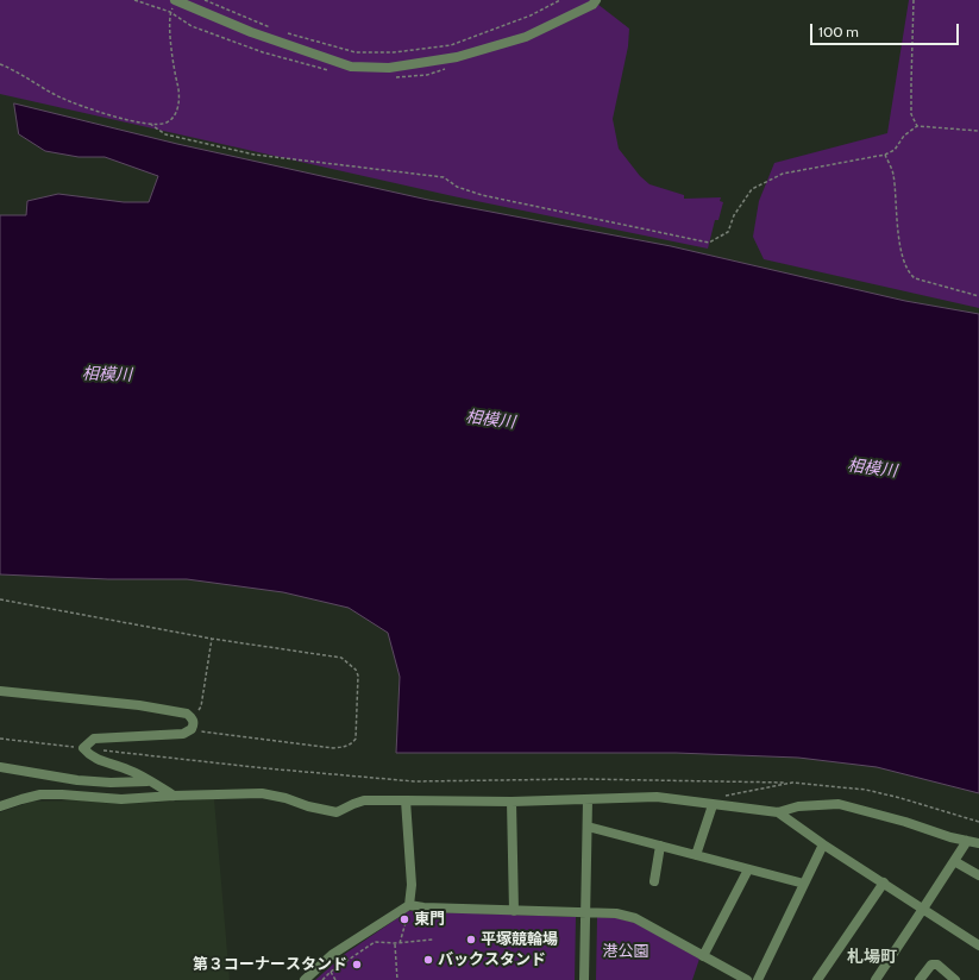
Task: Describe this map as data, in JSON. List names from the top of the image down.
{
  "districts": ["札場町"],
  "water": ["相模川"],
  "parks": ["港公園"],
  "places": [
    "東門",
    "平塚競輪場",
    "バックスタンド",
    "第３コーナースタンド"
  ],
  "scale_bar": "100 m"
}
